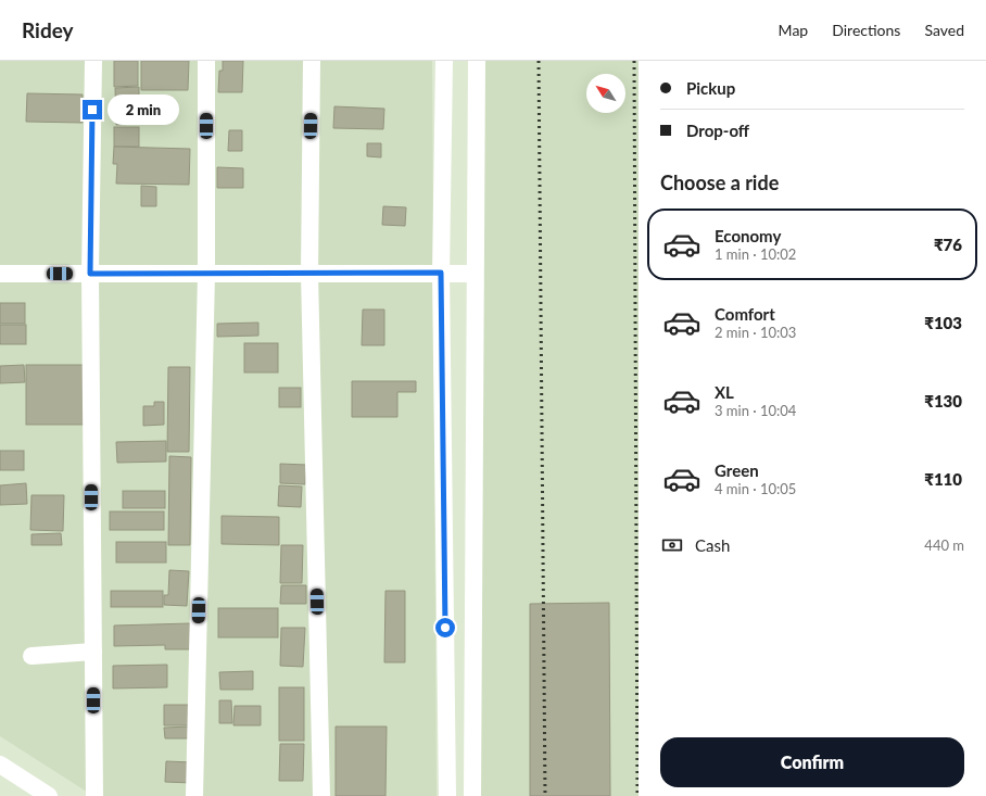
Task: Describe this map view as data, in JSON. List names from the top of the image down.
{
  "north": "top left",
  "page": {
    "header": "Ridey",
    "nav": ["Map", "Directions", "Saved"],
    "banner": ["Pickup", "Drop-off"],
    "bubble": "2 min",
    "heading": "Choose a ride",
    "list": [
      {
        "name": "Economy",
        "note": "1 min · 10:02",
        "value": "₹76"
      },
      {
        "name": "Comfort",
        "note": "2 min · 10:03",
        "value": "₹103"
      },
      {
        "name": "XL",
        "note": "3 min · 10:04",
        "value": "₹130"
      },
      {
        "name": "Green",
        "note": "4 min · 10:05",
        "value": "₹110"
      }
    ],
    "pay": ["Cash", "440 m"],
    "buttons": "Confirm"
  }
}
